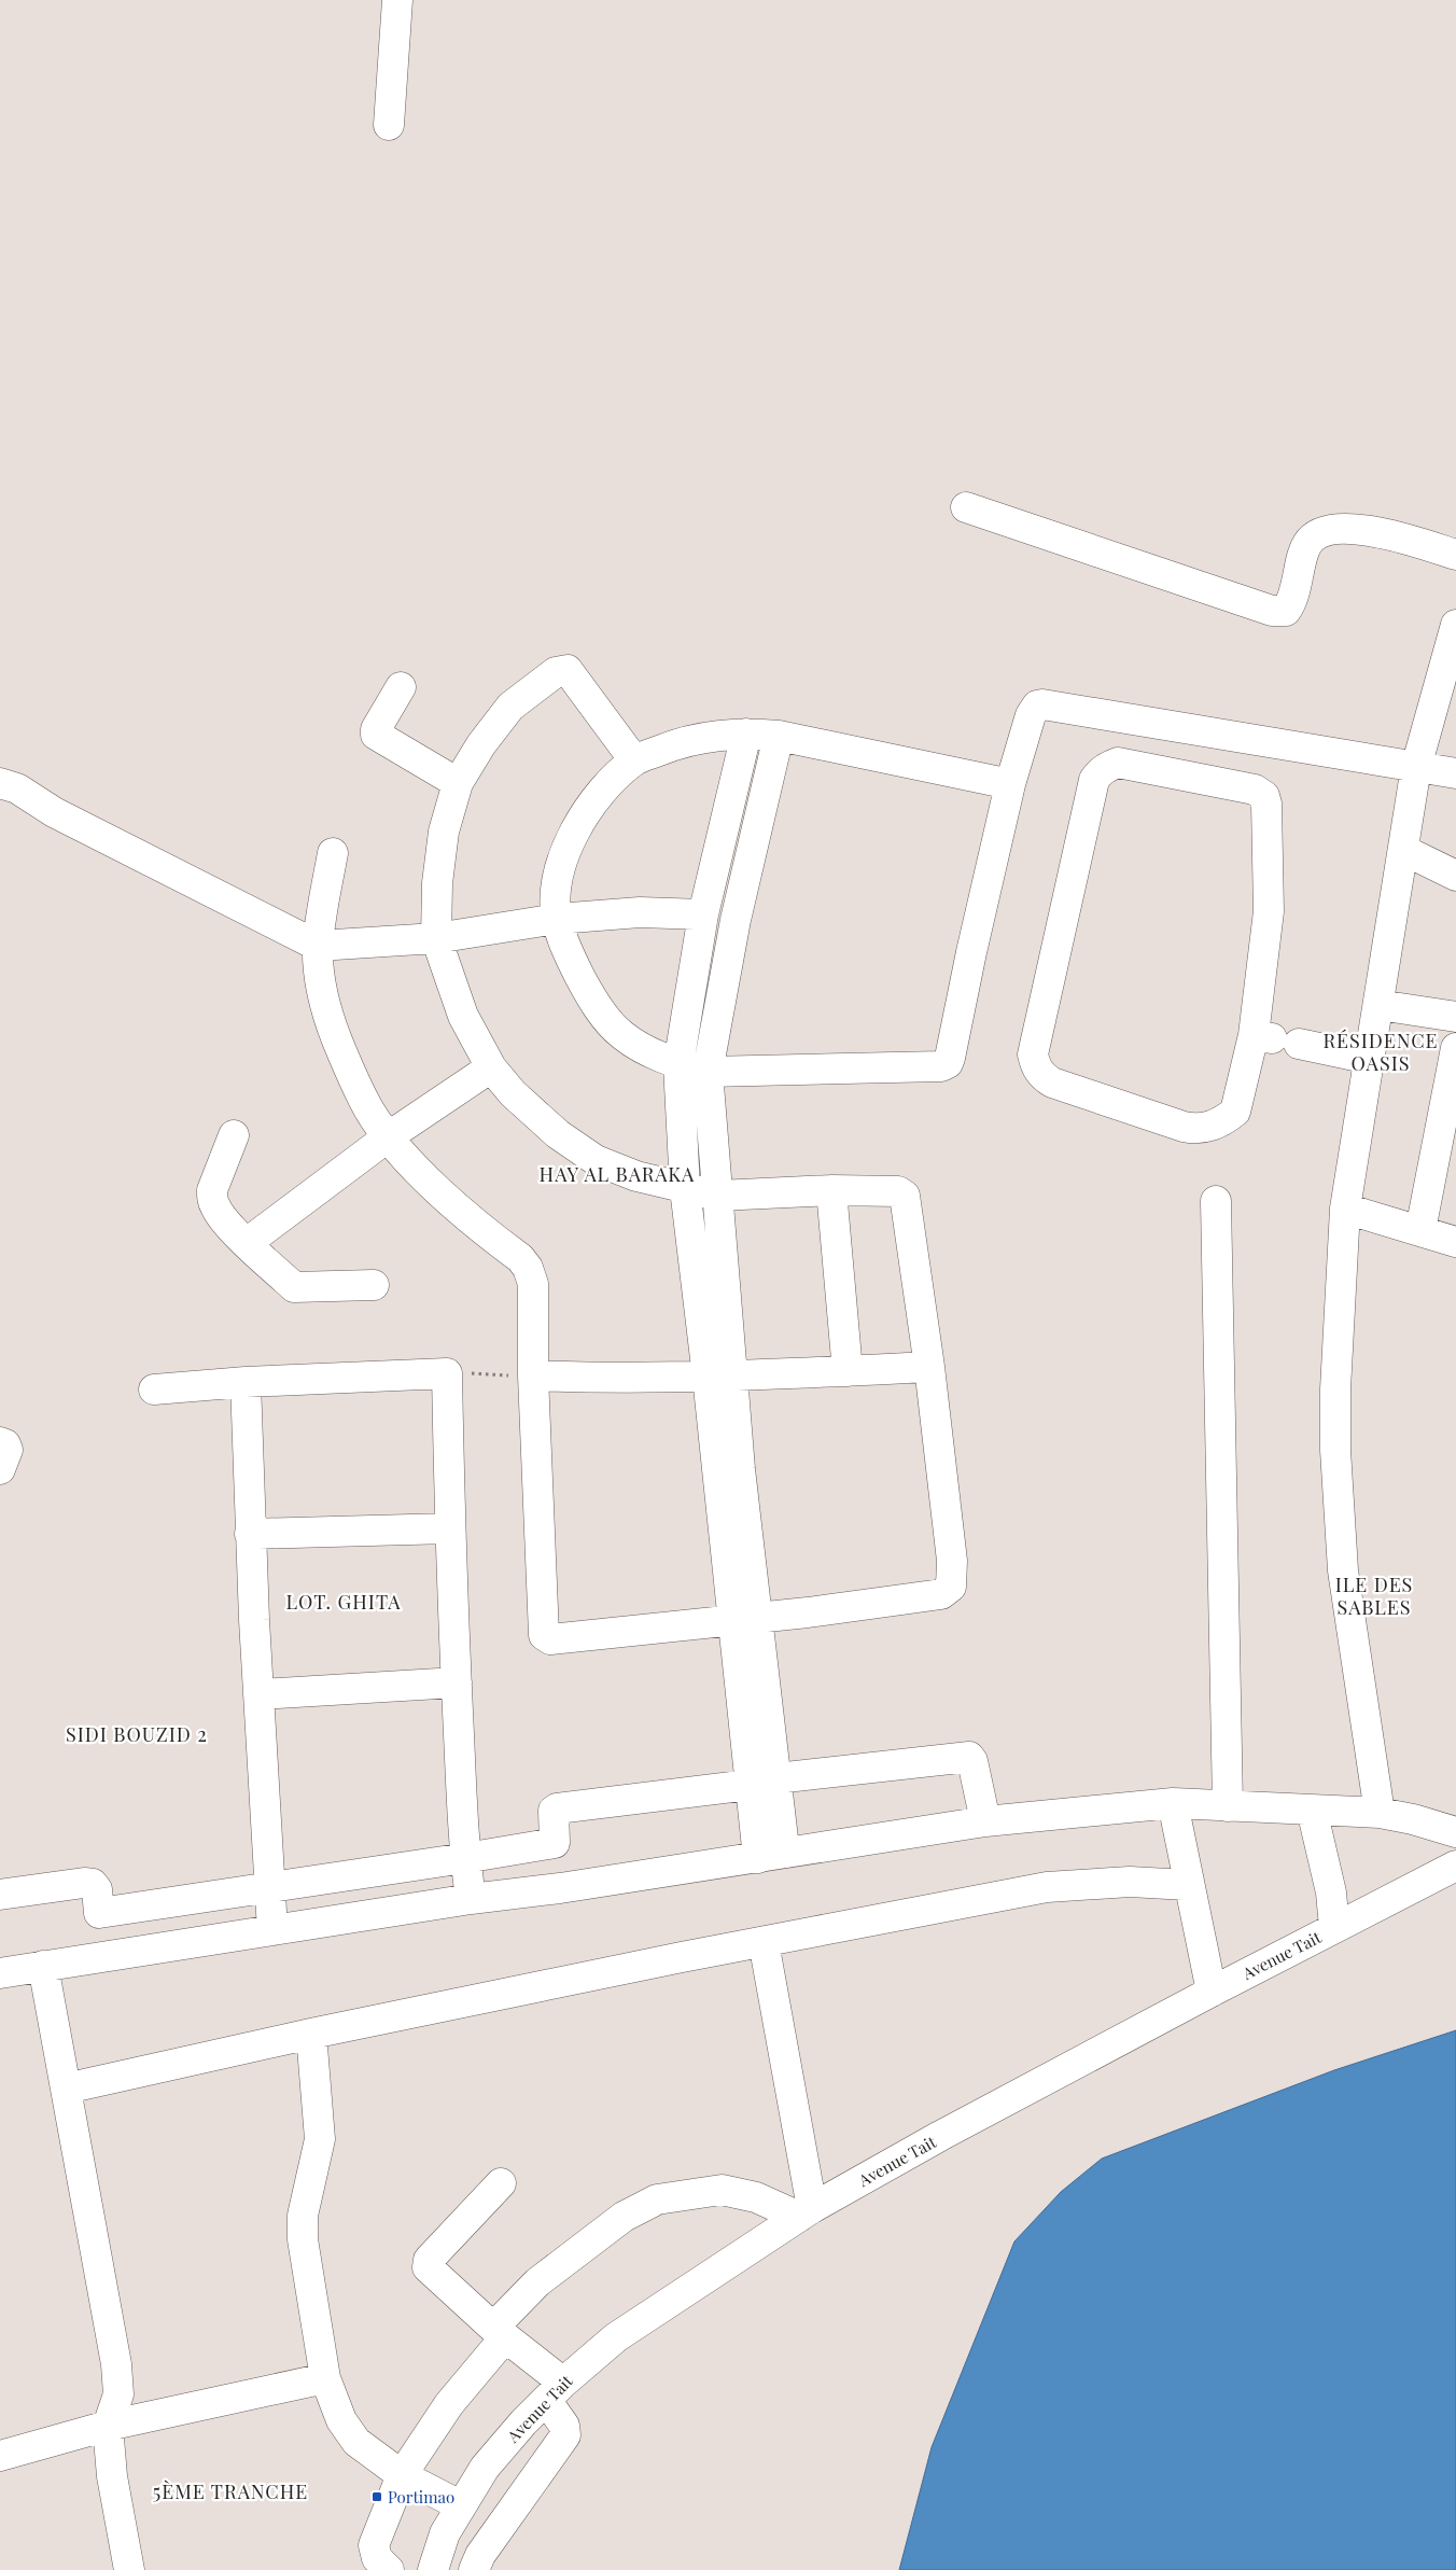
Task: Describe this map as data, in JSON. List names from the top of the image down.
{
  "streets": {
    "street": ["Avenue Tait"]
  },
  "districts": [
    "RÉSIDENCE OASIS",
    "HAY AL BARAKA",
    "ILE DES SABLES",
    "LOT. GHITA",
    "SIDI BOUZID 2",
    "5ÈME TRANCHE"
  ],
  "places": {
    "transit": ["Portimao"]
  }
}
